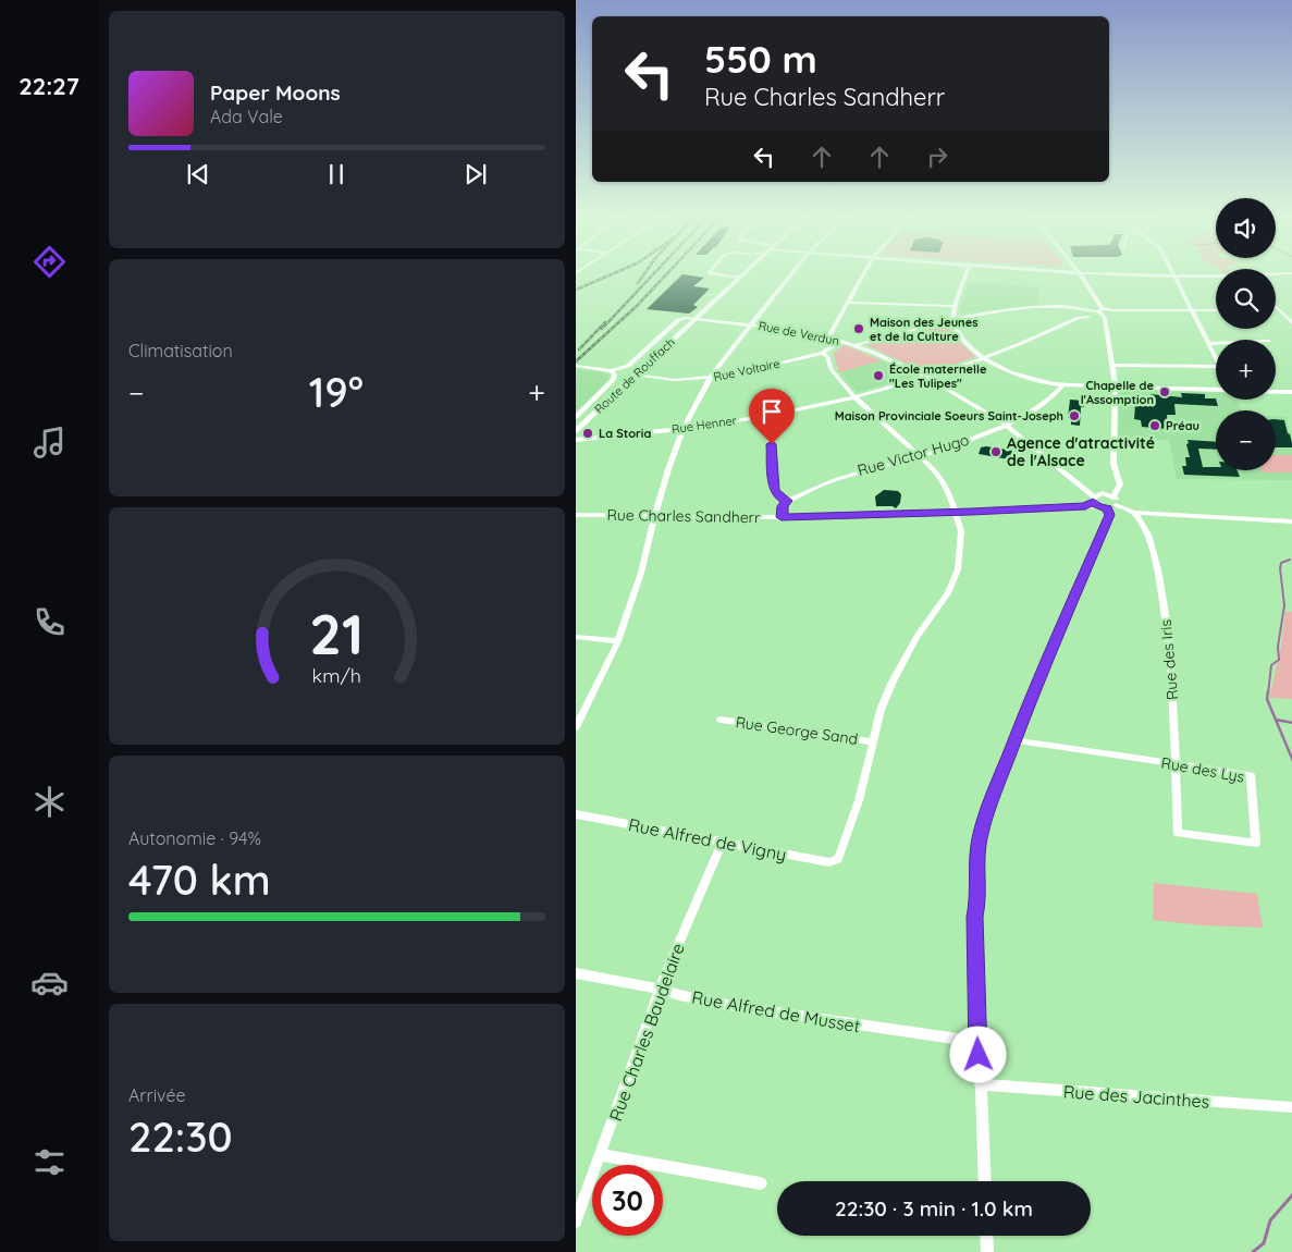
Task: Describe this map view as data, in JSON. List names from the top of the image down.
{
  "streets": {
    "main road": ["Route de Rouffach"],
    "street": [
      "Rue de Verdun",
      "Rue Voltaire",
      "Rue Henner",
      "Rue Victor Hugo",
      "Rue Charles Sandherr",
      "Rue des Iris",
      "Rue George Sand",
      "Rue des Lys",
      "Rue Alfred de Vigny",
      "Rue Alfred de Musset",
      "Rue Charles Baudelaire",
      "Rue des Jacinthes"
    ]
  },
  "crossings": [
    ["Rue de Verdun", "Route de Rouffach"],
    ["Rue de Verdun", "Rue Henner"],
    ["Rue de Verdun", "Rue Victor Hugo"],
    ["Rue de Verdun", "Rue Charles Sandherr"],
    ["Rue Voltaire", "Route de Rouffach"],
    ["Rue des Iris", "Rue des Lys"],
    ["Rue George Sand", "Rue Alfred de Vigny"],
    ["Rue Alfred de Vigny", "Rue Charles Baudelaire"],
    ["Rue Alfred de Musset", "Rue Charles Baudelaire"]
  ],
  "places": [
    "Maison des Jeunes et de la Culture",
    "École maternelle \"Les Tulipes\"",
    "Chapelle de l'Assomption",
    "Maison Provinciale Soeurs Saint-Joseph",
    "Préau",
    "La Storia",
    "Agence d'atractivité de l'Alsace"
  ],
  "page": {
    "tabs": "22:27",
    "turn": ["550 m", "Rue Charles Sandherr"],
    "song": ["Paper Moons", "Ada Vale"],
    "map_buttons": ["+", "−"],
    "tile": [
      "Climatisation",
      ["Autonomie · 94%", "470 km"],
      ["Arrivée", "22:30"]
    ],
    "heat": ["−", "19°", "+"],
    "limit": "30",
    "trip": "22:30 · 3 min · 1.0 km",
    "gauge": ["21", "km/h"]
  }
}
